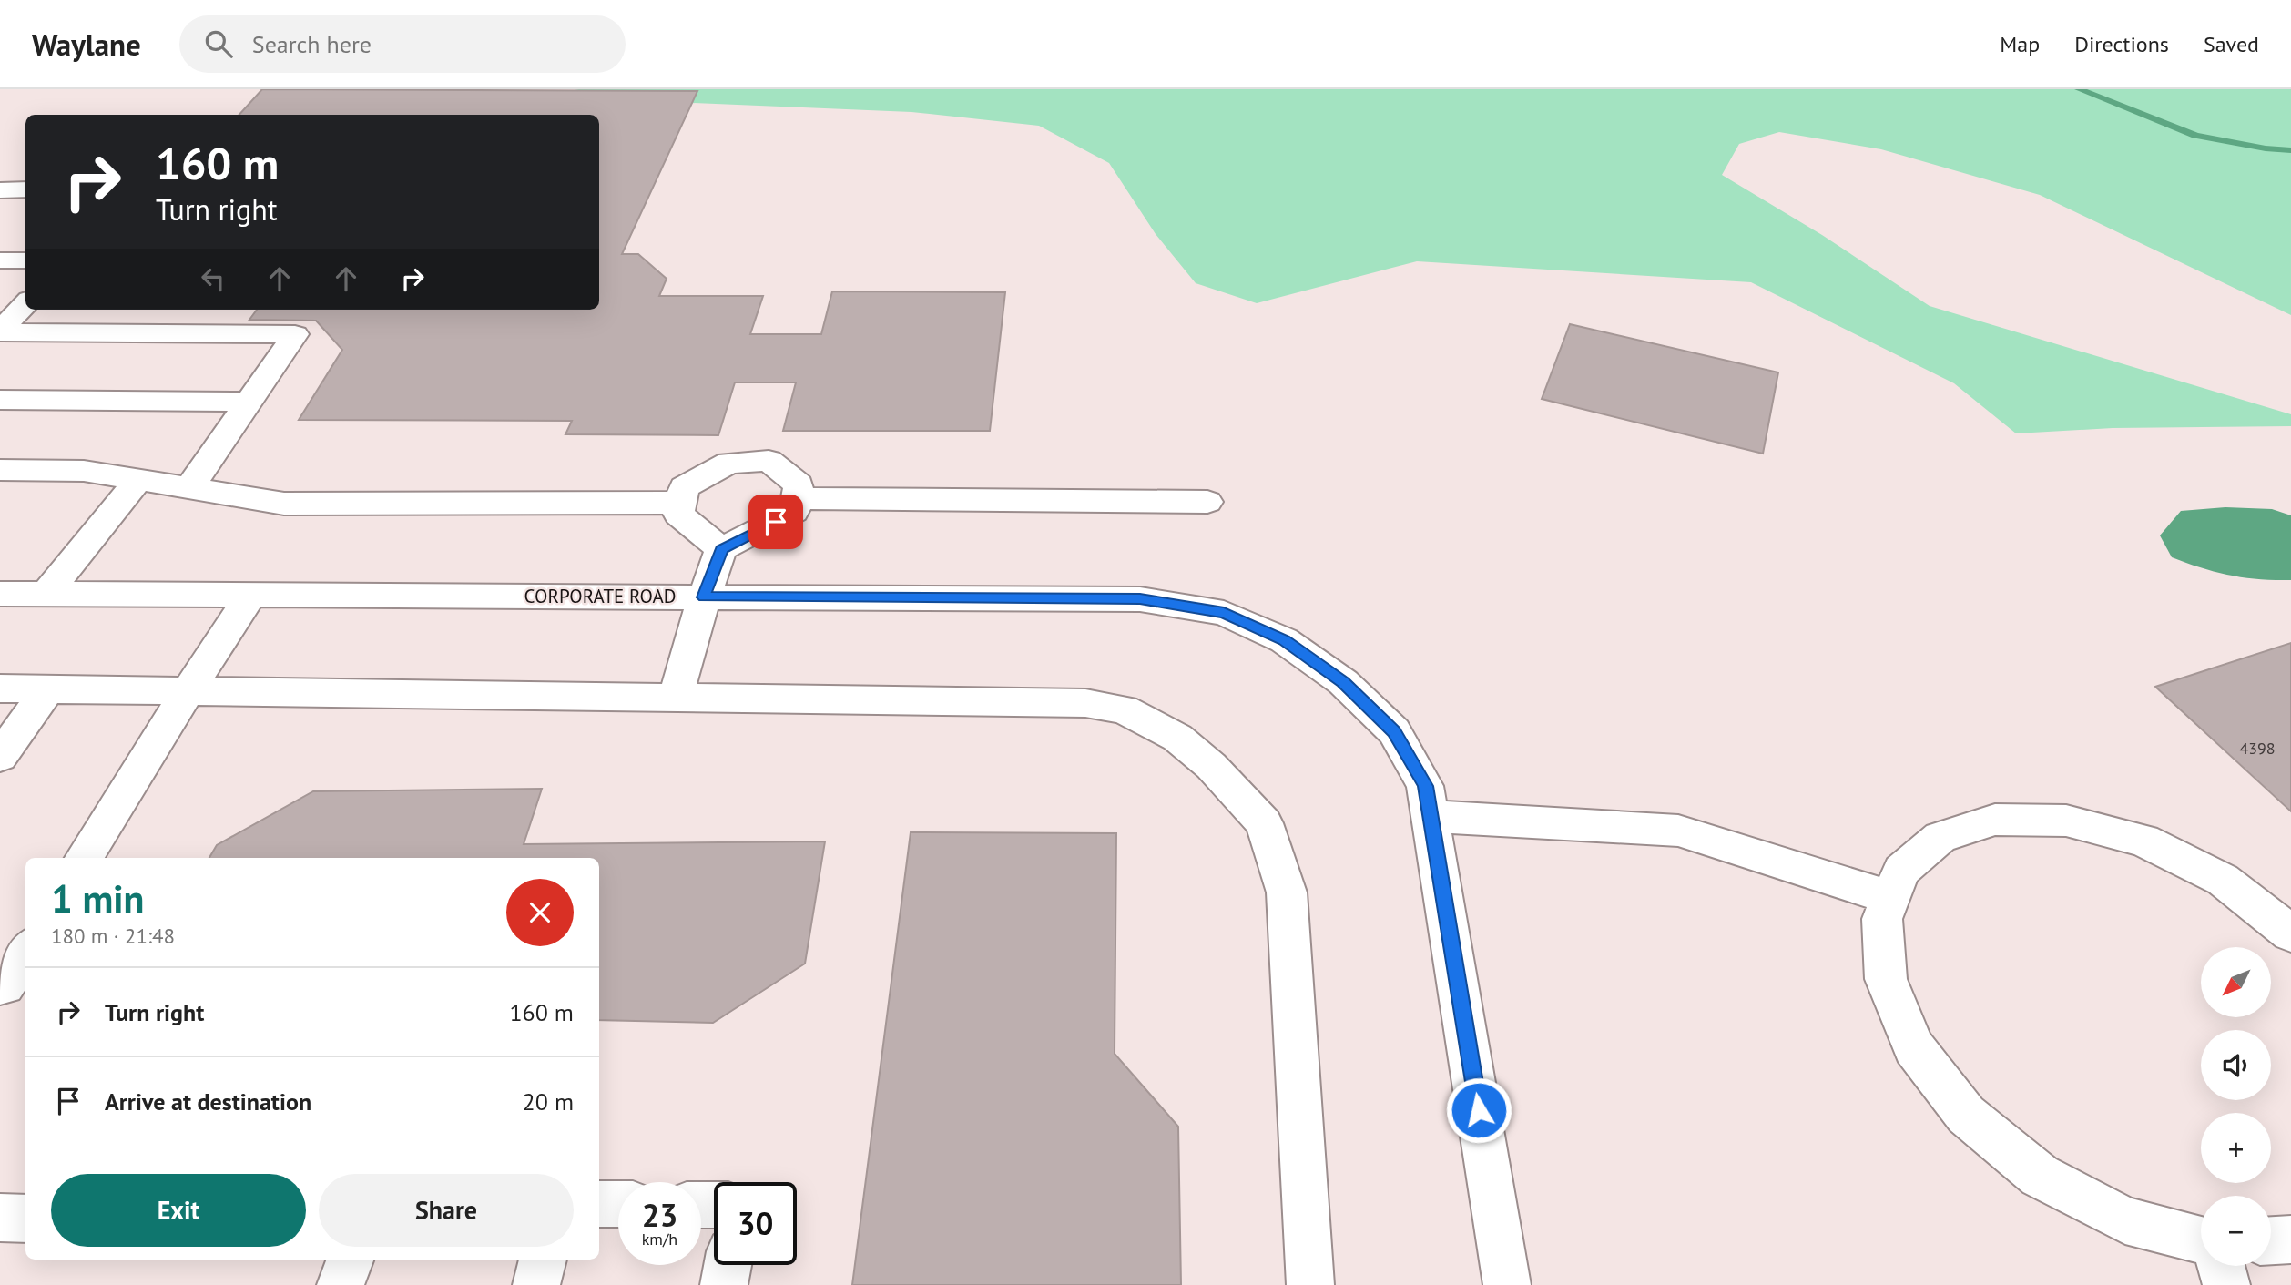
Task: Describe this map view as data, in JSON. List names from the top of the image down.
{
  "streets": {
    "street": ["CORPORATE ROAD"]
  },
  "house_numbers": ["4398"],
  "north": "bottom left",
  "page": {
    "header": "Waylane",
    "search": "Search here",
    "nav": ["Map", "Directions", "Saved"],
    "turn": ["160 m", "Turn right"],
    "heading": ["1 min", "180 m · 21:48"],
    "map_buttons": ["+", "−"],
    "list": [
      {
        "name": "Turn right",
        "value": "160 m"
      },
      {
        "name": "Arrive at destination",
        "value": "20 m"
      }
    ],
    "buttons": ["Exit", "Share"],
    "speed": "23 km/h",
    "limit": "30"
  }
}
